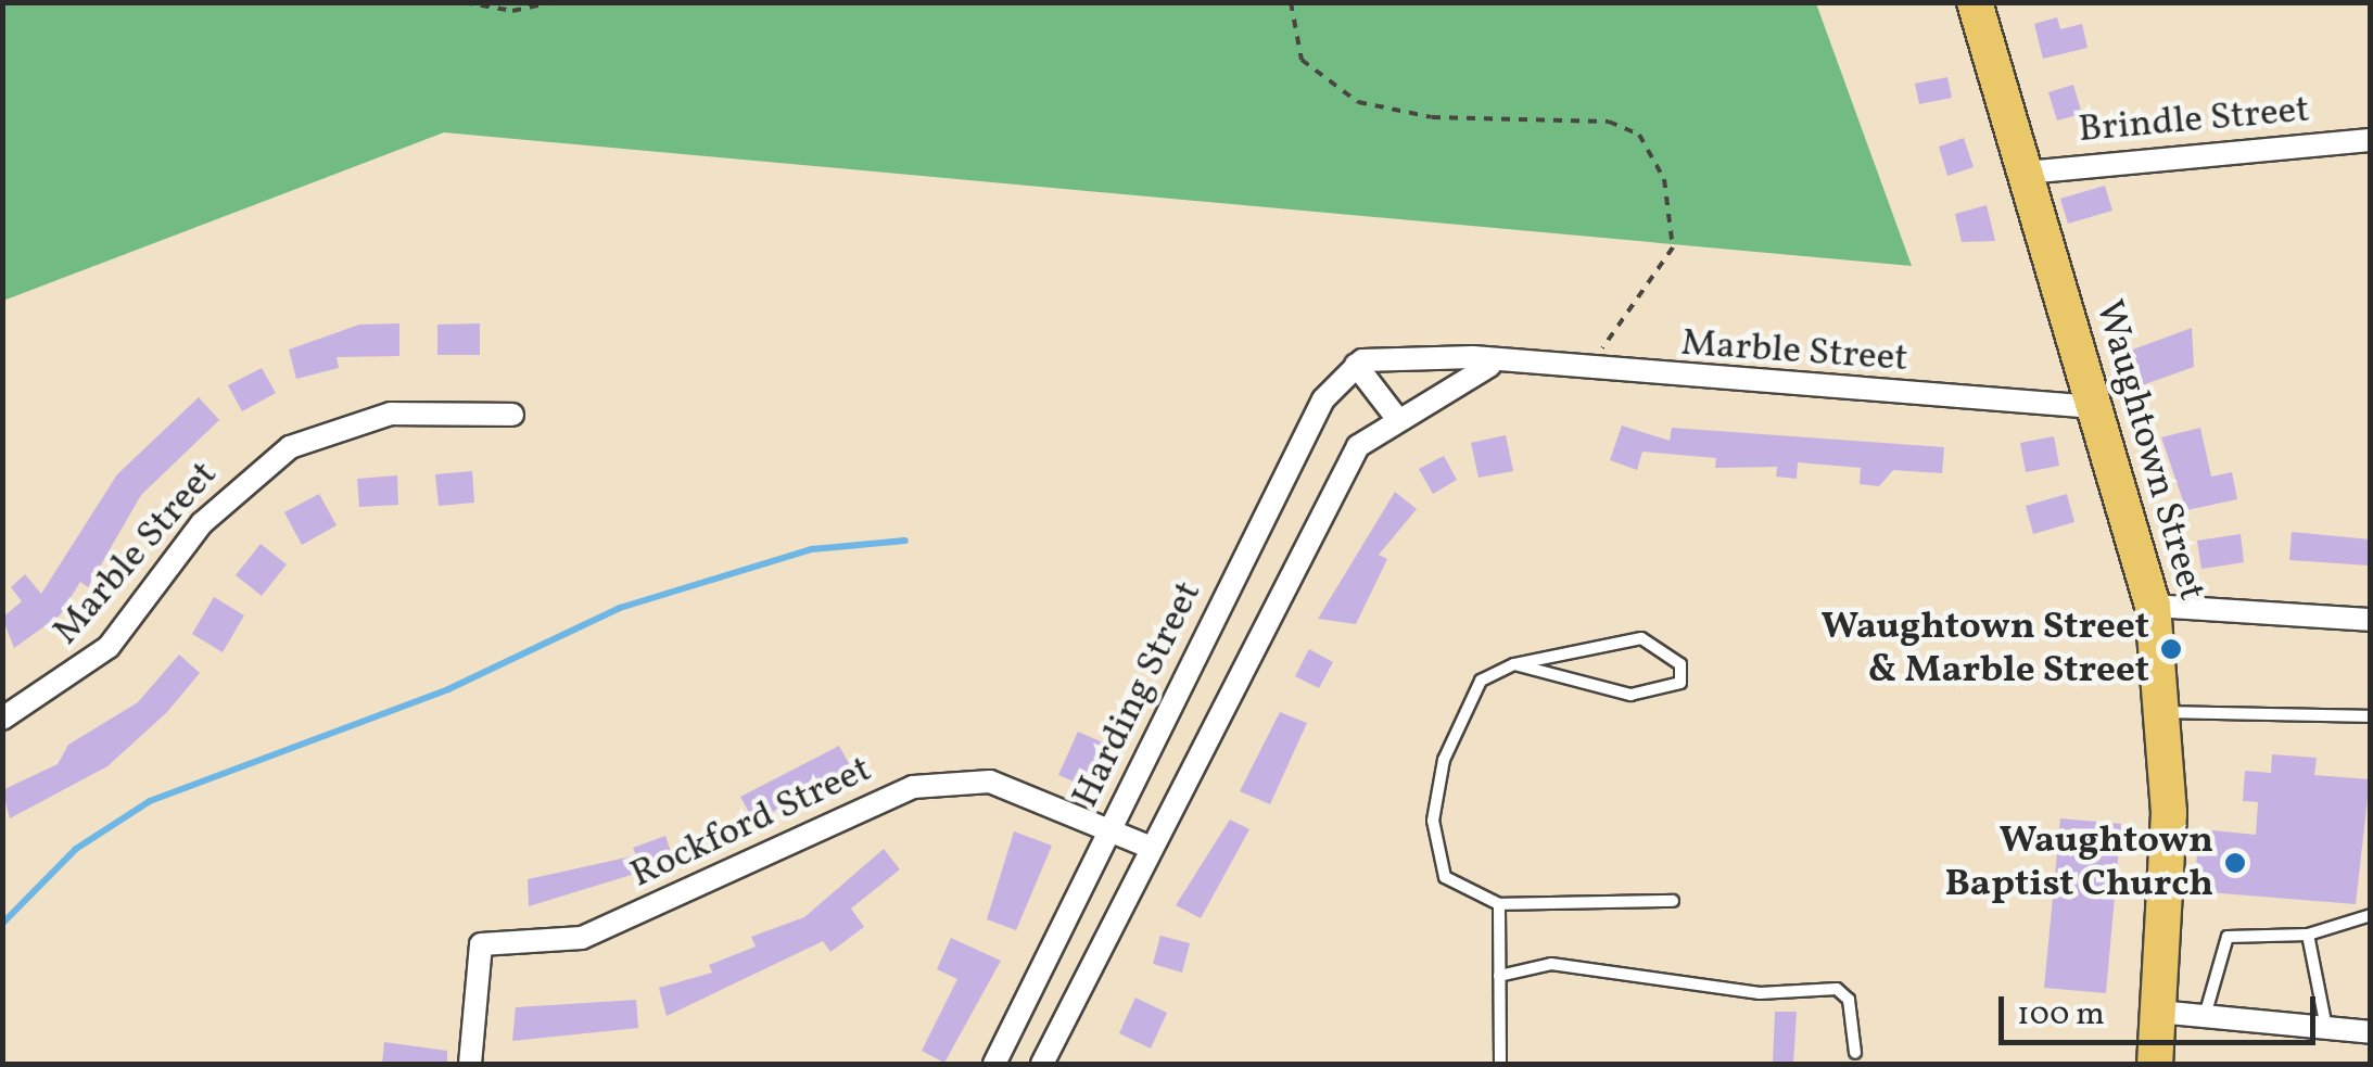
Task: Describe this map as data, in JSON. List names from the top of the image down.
{
  "streets": {
    "main road": ["Waughtown Street"],
    "street": [
      "Brindle Street",
      "Marble Street",
      "Harding Street",
      "Rockford Street"
    ]
  },
  "crossings": [
    ["Brindle Street", "Waughtown Street"],
    ["Marble Street", "Waughtown Street"],
    ["Marble Street", "Harding Street"],
    ["Harding Street", "Rockford Street"]
  ],
  "places": ["Waughtown Street & Marble Street", "Waughtown Baptist Church"],
  "scale_bar": "100 m"
}
